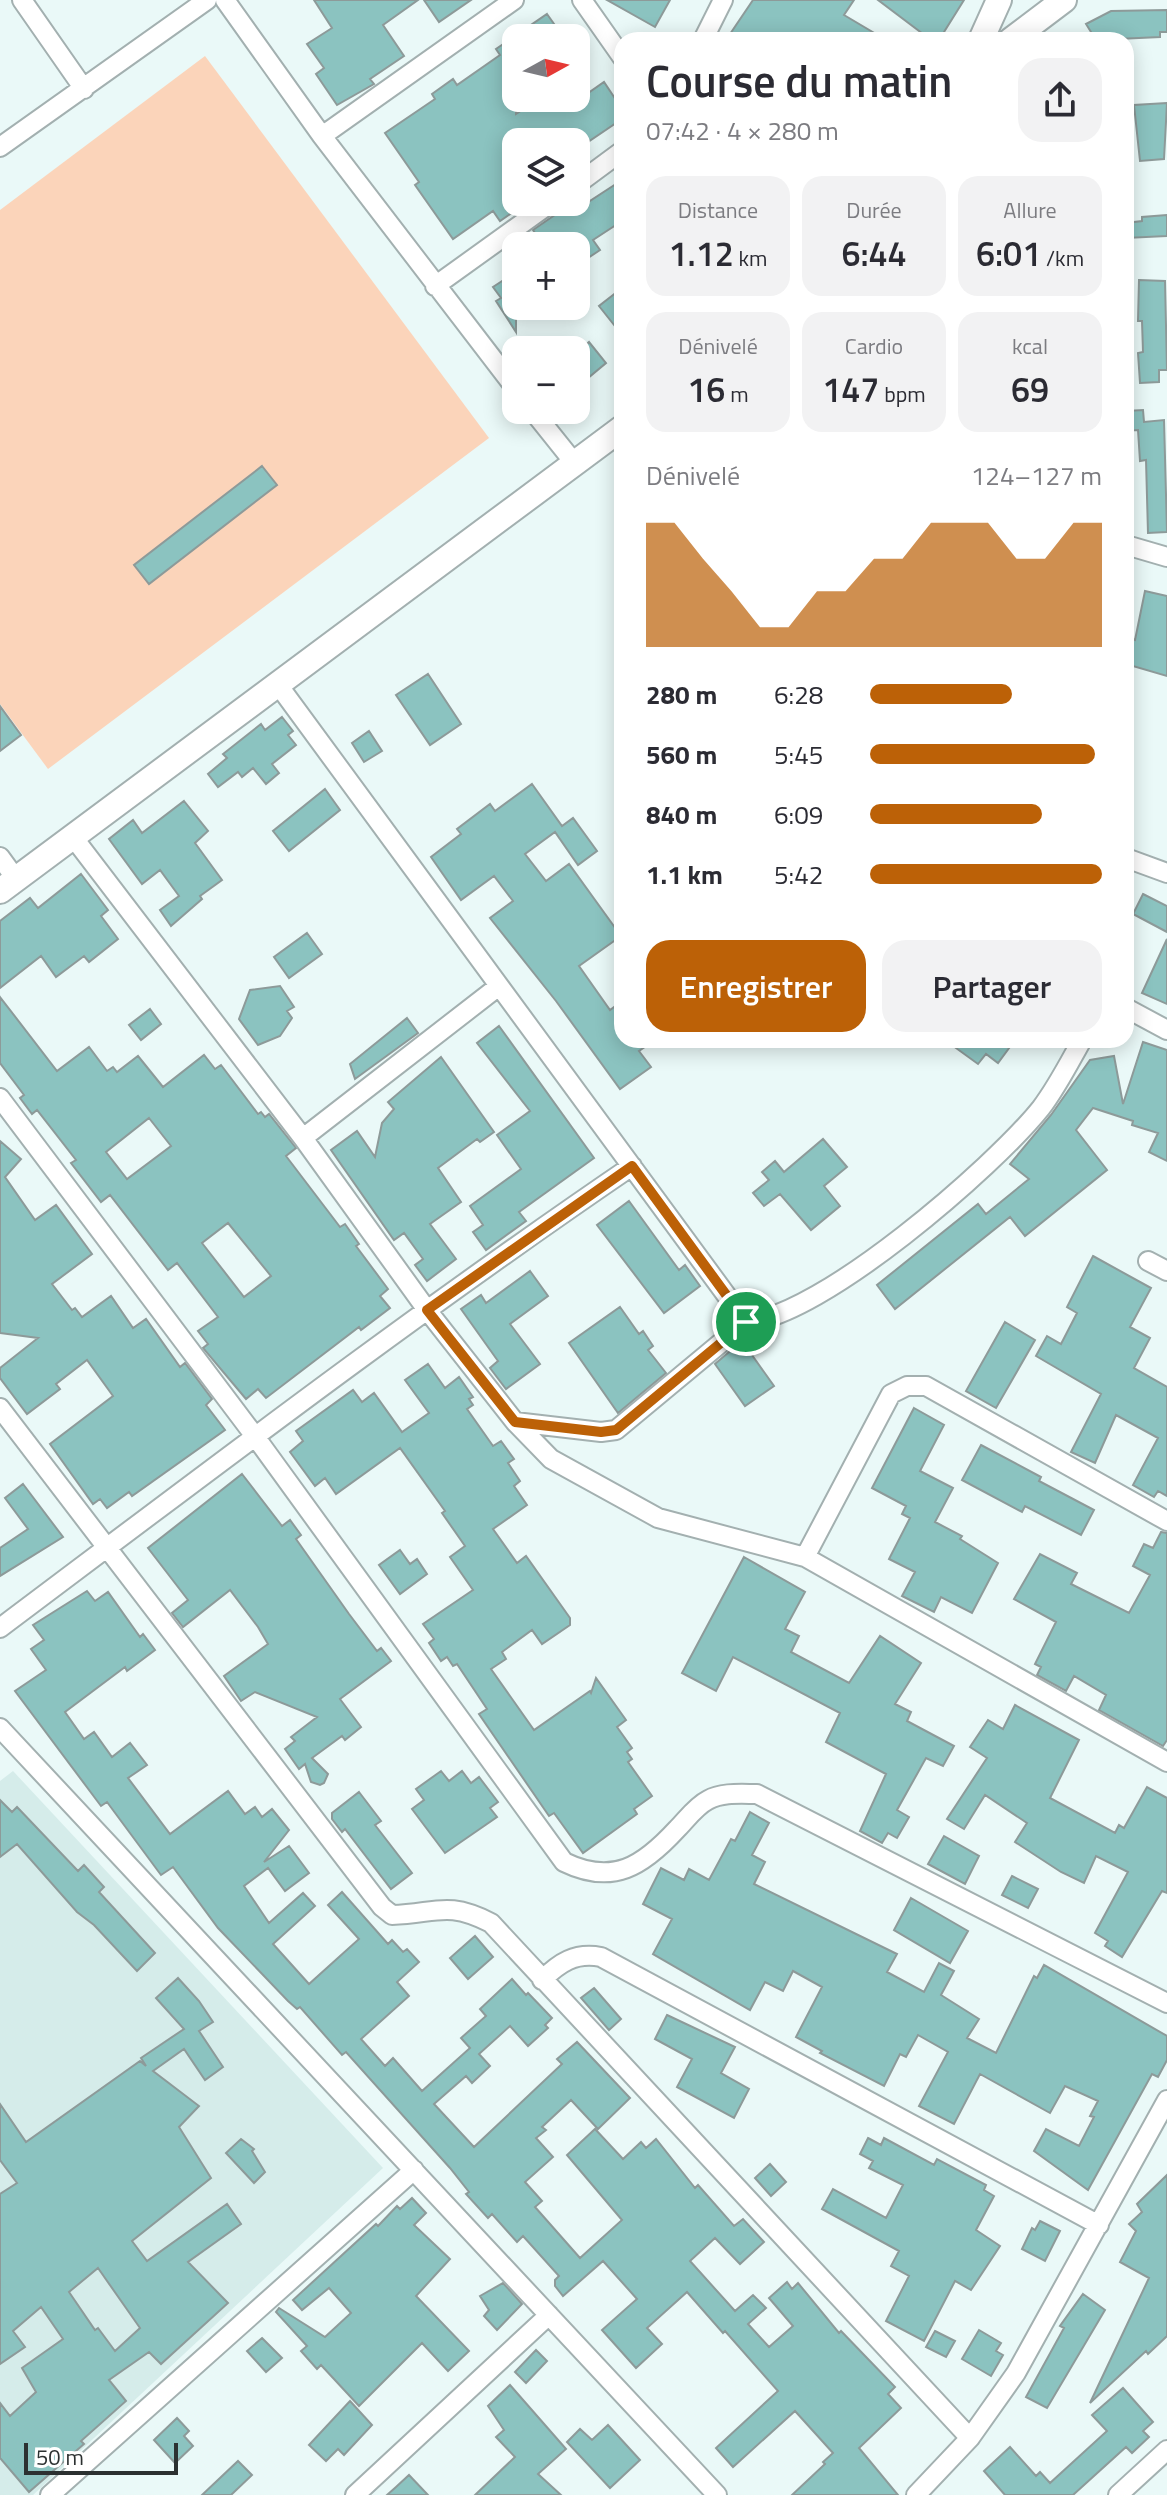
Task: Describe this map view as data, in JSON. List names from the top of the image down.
{
  "scale_bar": "50 m",
  "north": "right",
  "page": {
    "map_buttons": ["+", "−"],
    "heading": ["Course du matin", "07:42 · 4 × 280 m"],
    "stats": [
      ["Distance", "1.12 km"],
      ["Durée", "6:44"],
      ["Allure", "6:01 /km"],
      ["Dénivelé", "16 m"],
      ["Cardio", "147 bpm"],
      ["kcal", "69"]
    ],
    "chart": ["Dénivelé", "124–127 m"],
    "list": [
      {
        "name": "280 m",
        "note": "6:28"
      },
      {
        "name": "560 m",
        "note": "5:45"
      },
      {
        "name": "840 m",
        "note": "6:09"
      },
      {
        "name": "1.1 km",
        "note": "5:42"
      }
    ],
    "buttons": ["Enregistrer", "Partager"],
    "scale": "50 m"
  }
}
